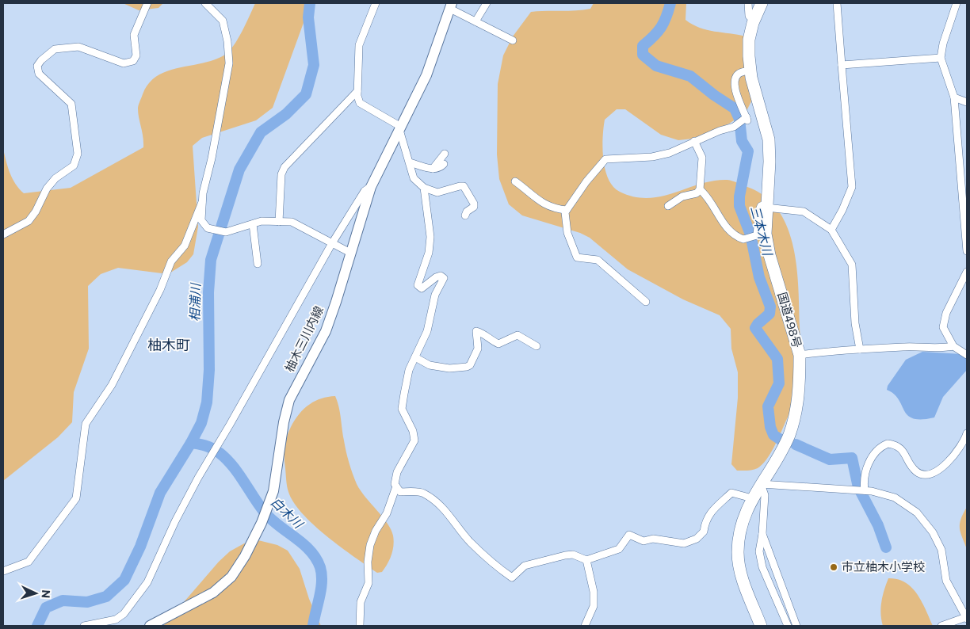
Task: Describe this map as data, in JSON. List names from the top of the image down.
{
  "streets": {
    "highway": ["国道498号"],
    "main road": ["柚木三川内線"]
  },
  "districts": ["柚木町"],
  "water": ["三本木川", "相浦川", "白木川"],
  "places": ["市立柚木小学校"],
  "north": "right"
}
